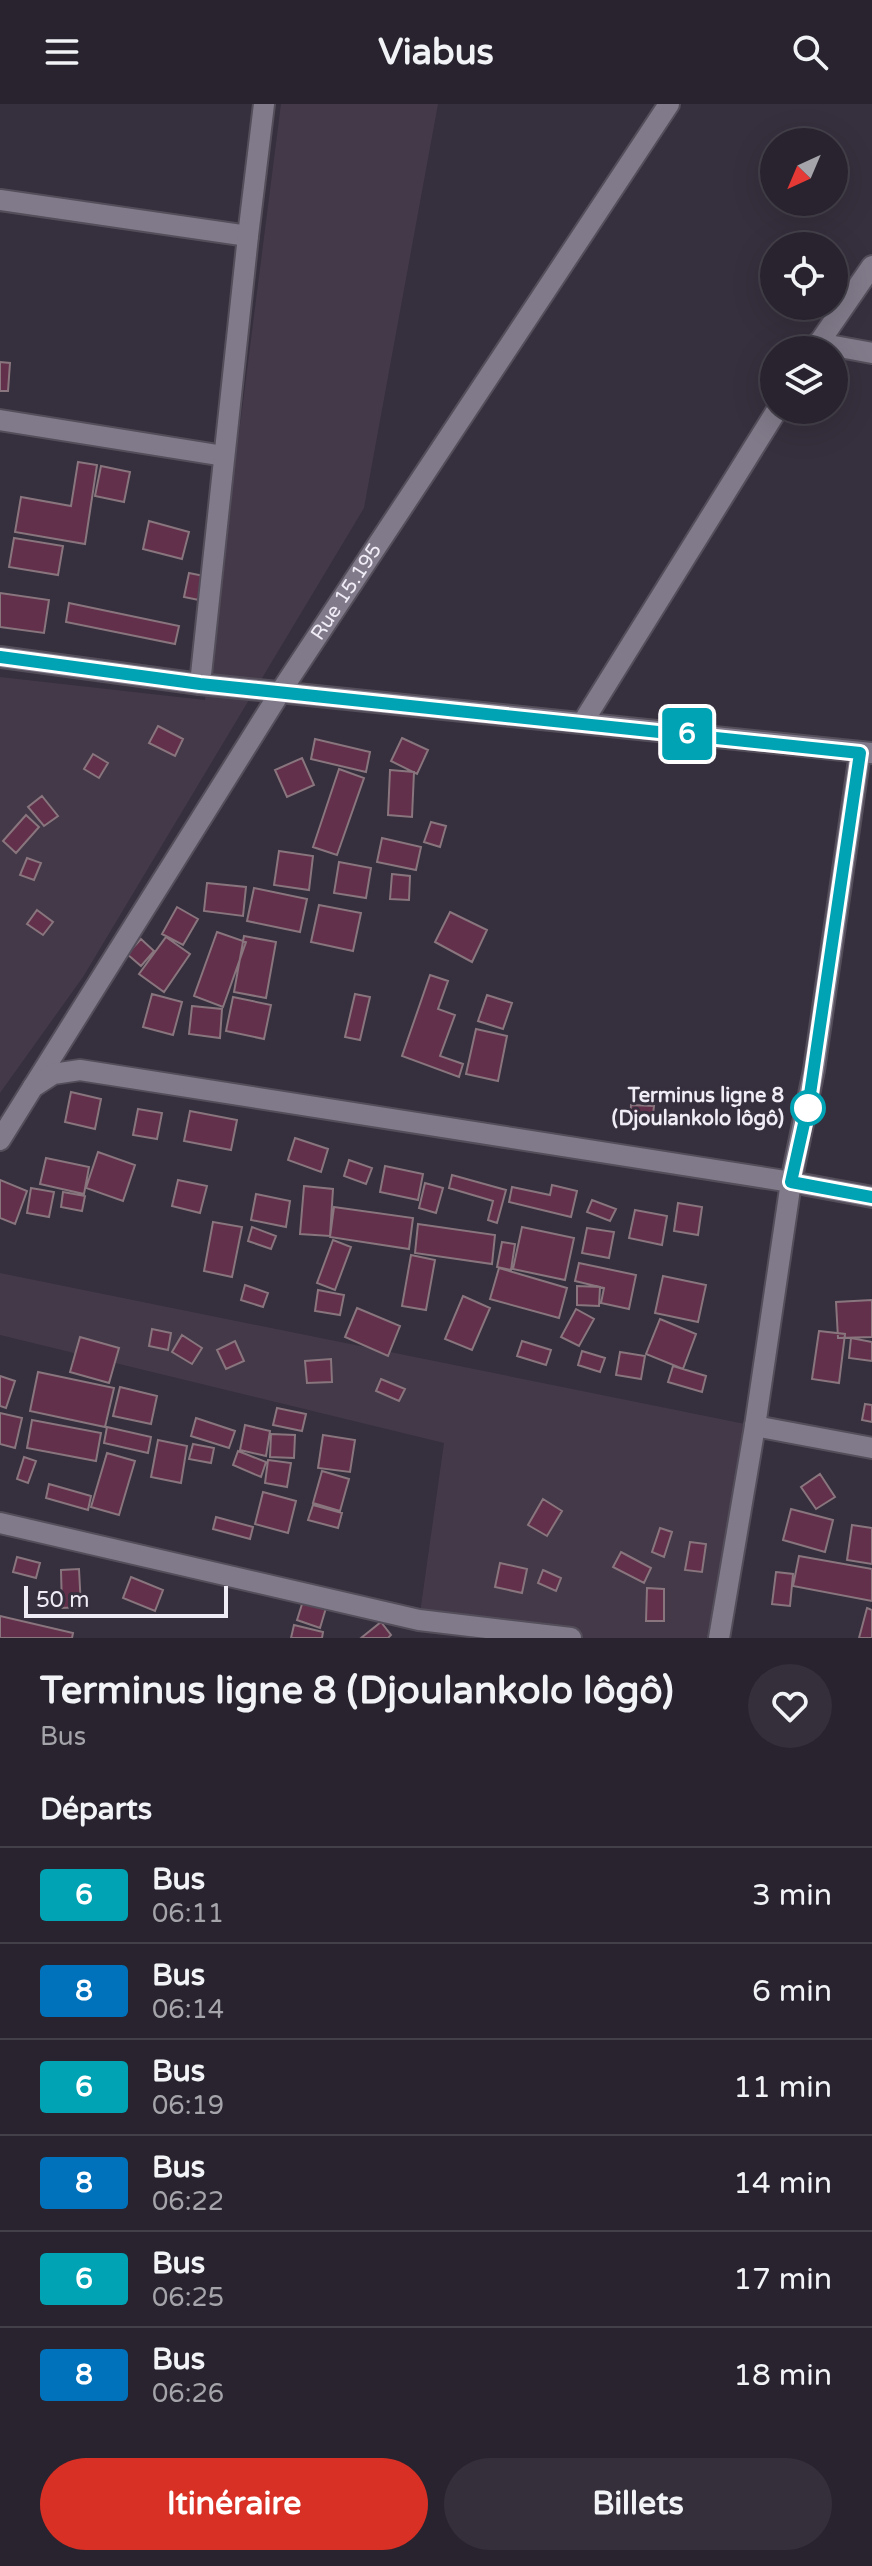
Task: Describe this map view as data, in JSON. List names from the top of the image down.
{
  "streets": {
    "street": ["Rue 15.195"]
  },
  "places": ["Terminus ligne 8 (Djoulankolo lôgô)"],
  "lines": ["bus line 6"],
  "scale_bar": "50 m",
  "north": "bottom left",
  "page": {
    "header": "Viabus",
    "on_map": "6",
    "scale": "50 m",
    "heading": [
      ["Terminus ligne 8 (Djoulankolo lôgô)", "Bus"],
      "Départs"
    ],
    "list": [
      {
        "mark": "6",
        "name": "Bus",
        "note": "06:11",
        "value": "3 min"
      },
      {
        "mark": "8",
        "name": "Bus",
        "note": "06:14",
        "value": "6 min"
      },
      {
        "mark": "6",
        "name": "Bus",
        "note": "06:19",
        "value": "11 min"
      },
      {
        "mark": "8",
        "name": "Bus",
        "note": "06:22",
        "value": "14 min"
      },
      {
        "mark": "6",
        "name": "Bus",
        "note": "06:25",
        "value": "17 min"
      },
      {
        "mark": "8",
        "name": "Bus",
        "note": "06:26",
        "value": "18 min"
      }
    ],
    "buttons": ["Itinéraire", "Billets"]
  }
}
